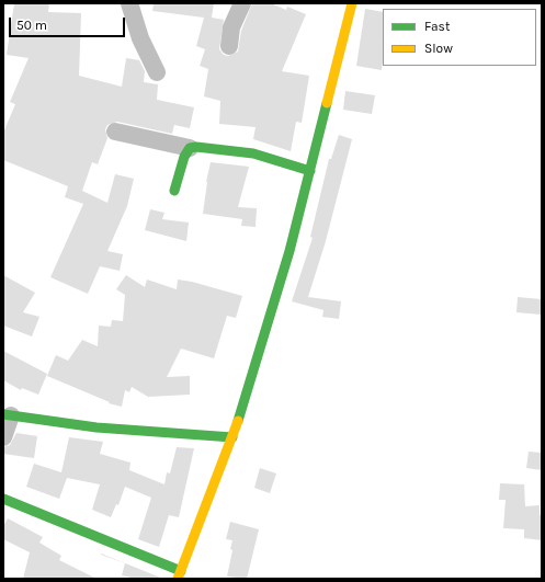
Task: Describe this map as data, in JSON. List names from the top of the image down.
{
  "legend": ["Fast", "Slow"],
  "scale_bar": "50 m"
}
